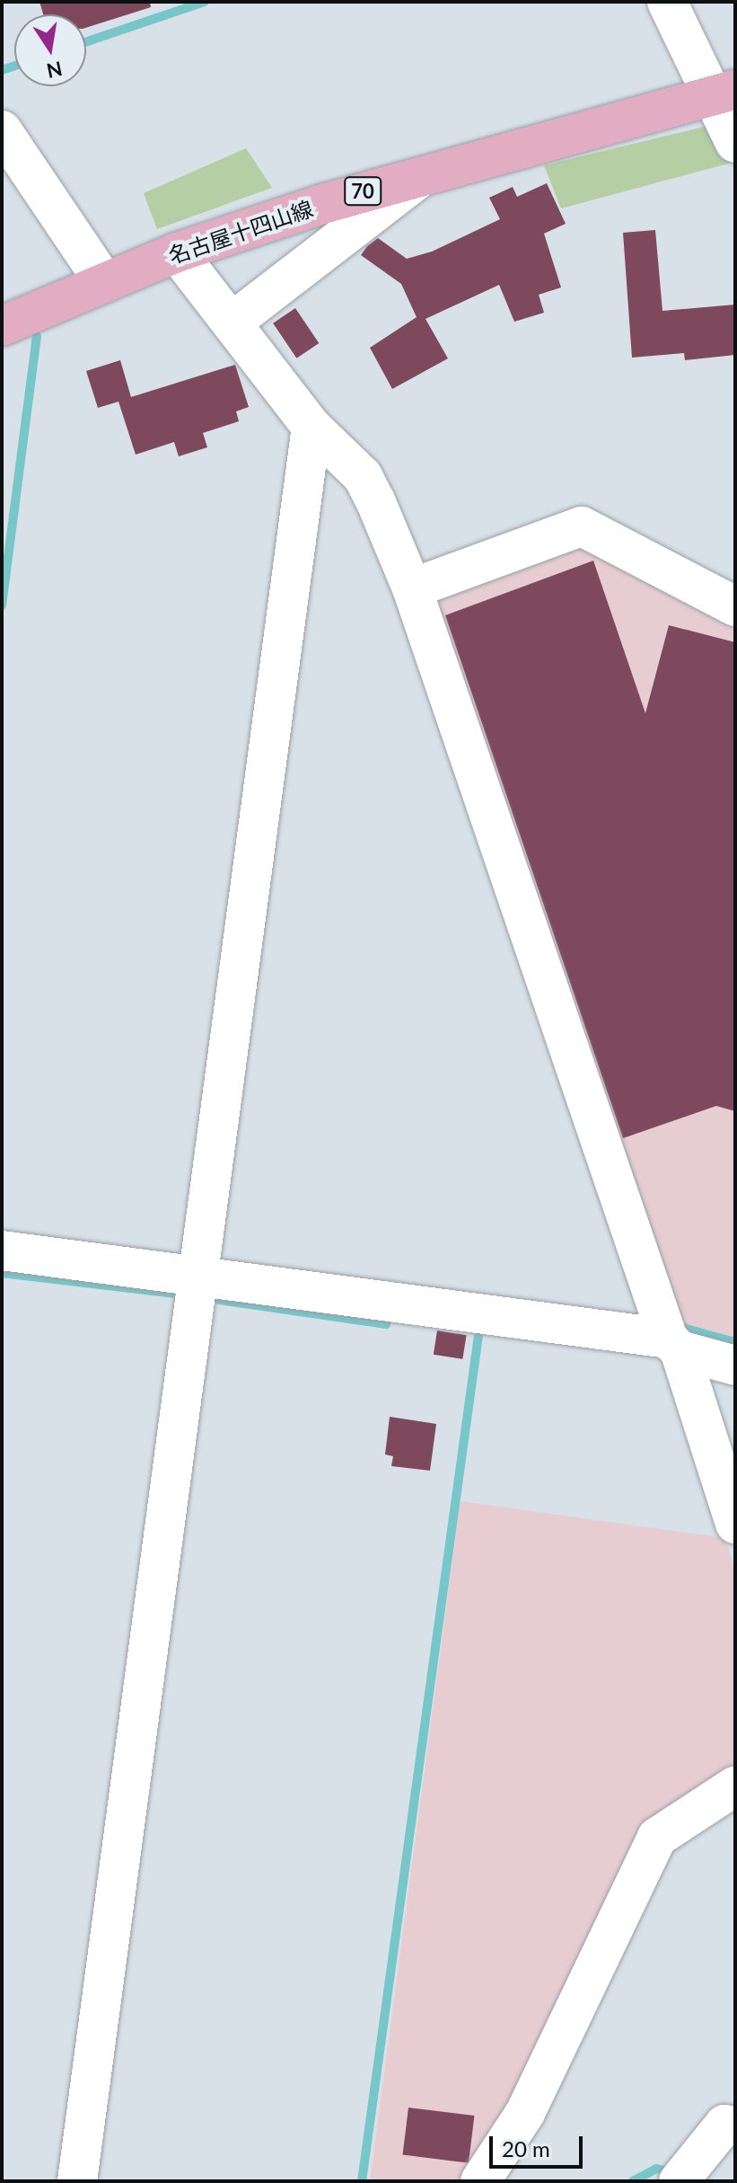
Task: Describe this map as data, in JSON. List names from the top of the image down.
{
  "streets": {
    "main road": ["70", "名古屋十四山線"]
  },
  "scale_bar": "20 m",
  "north": "bottom"
}
